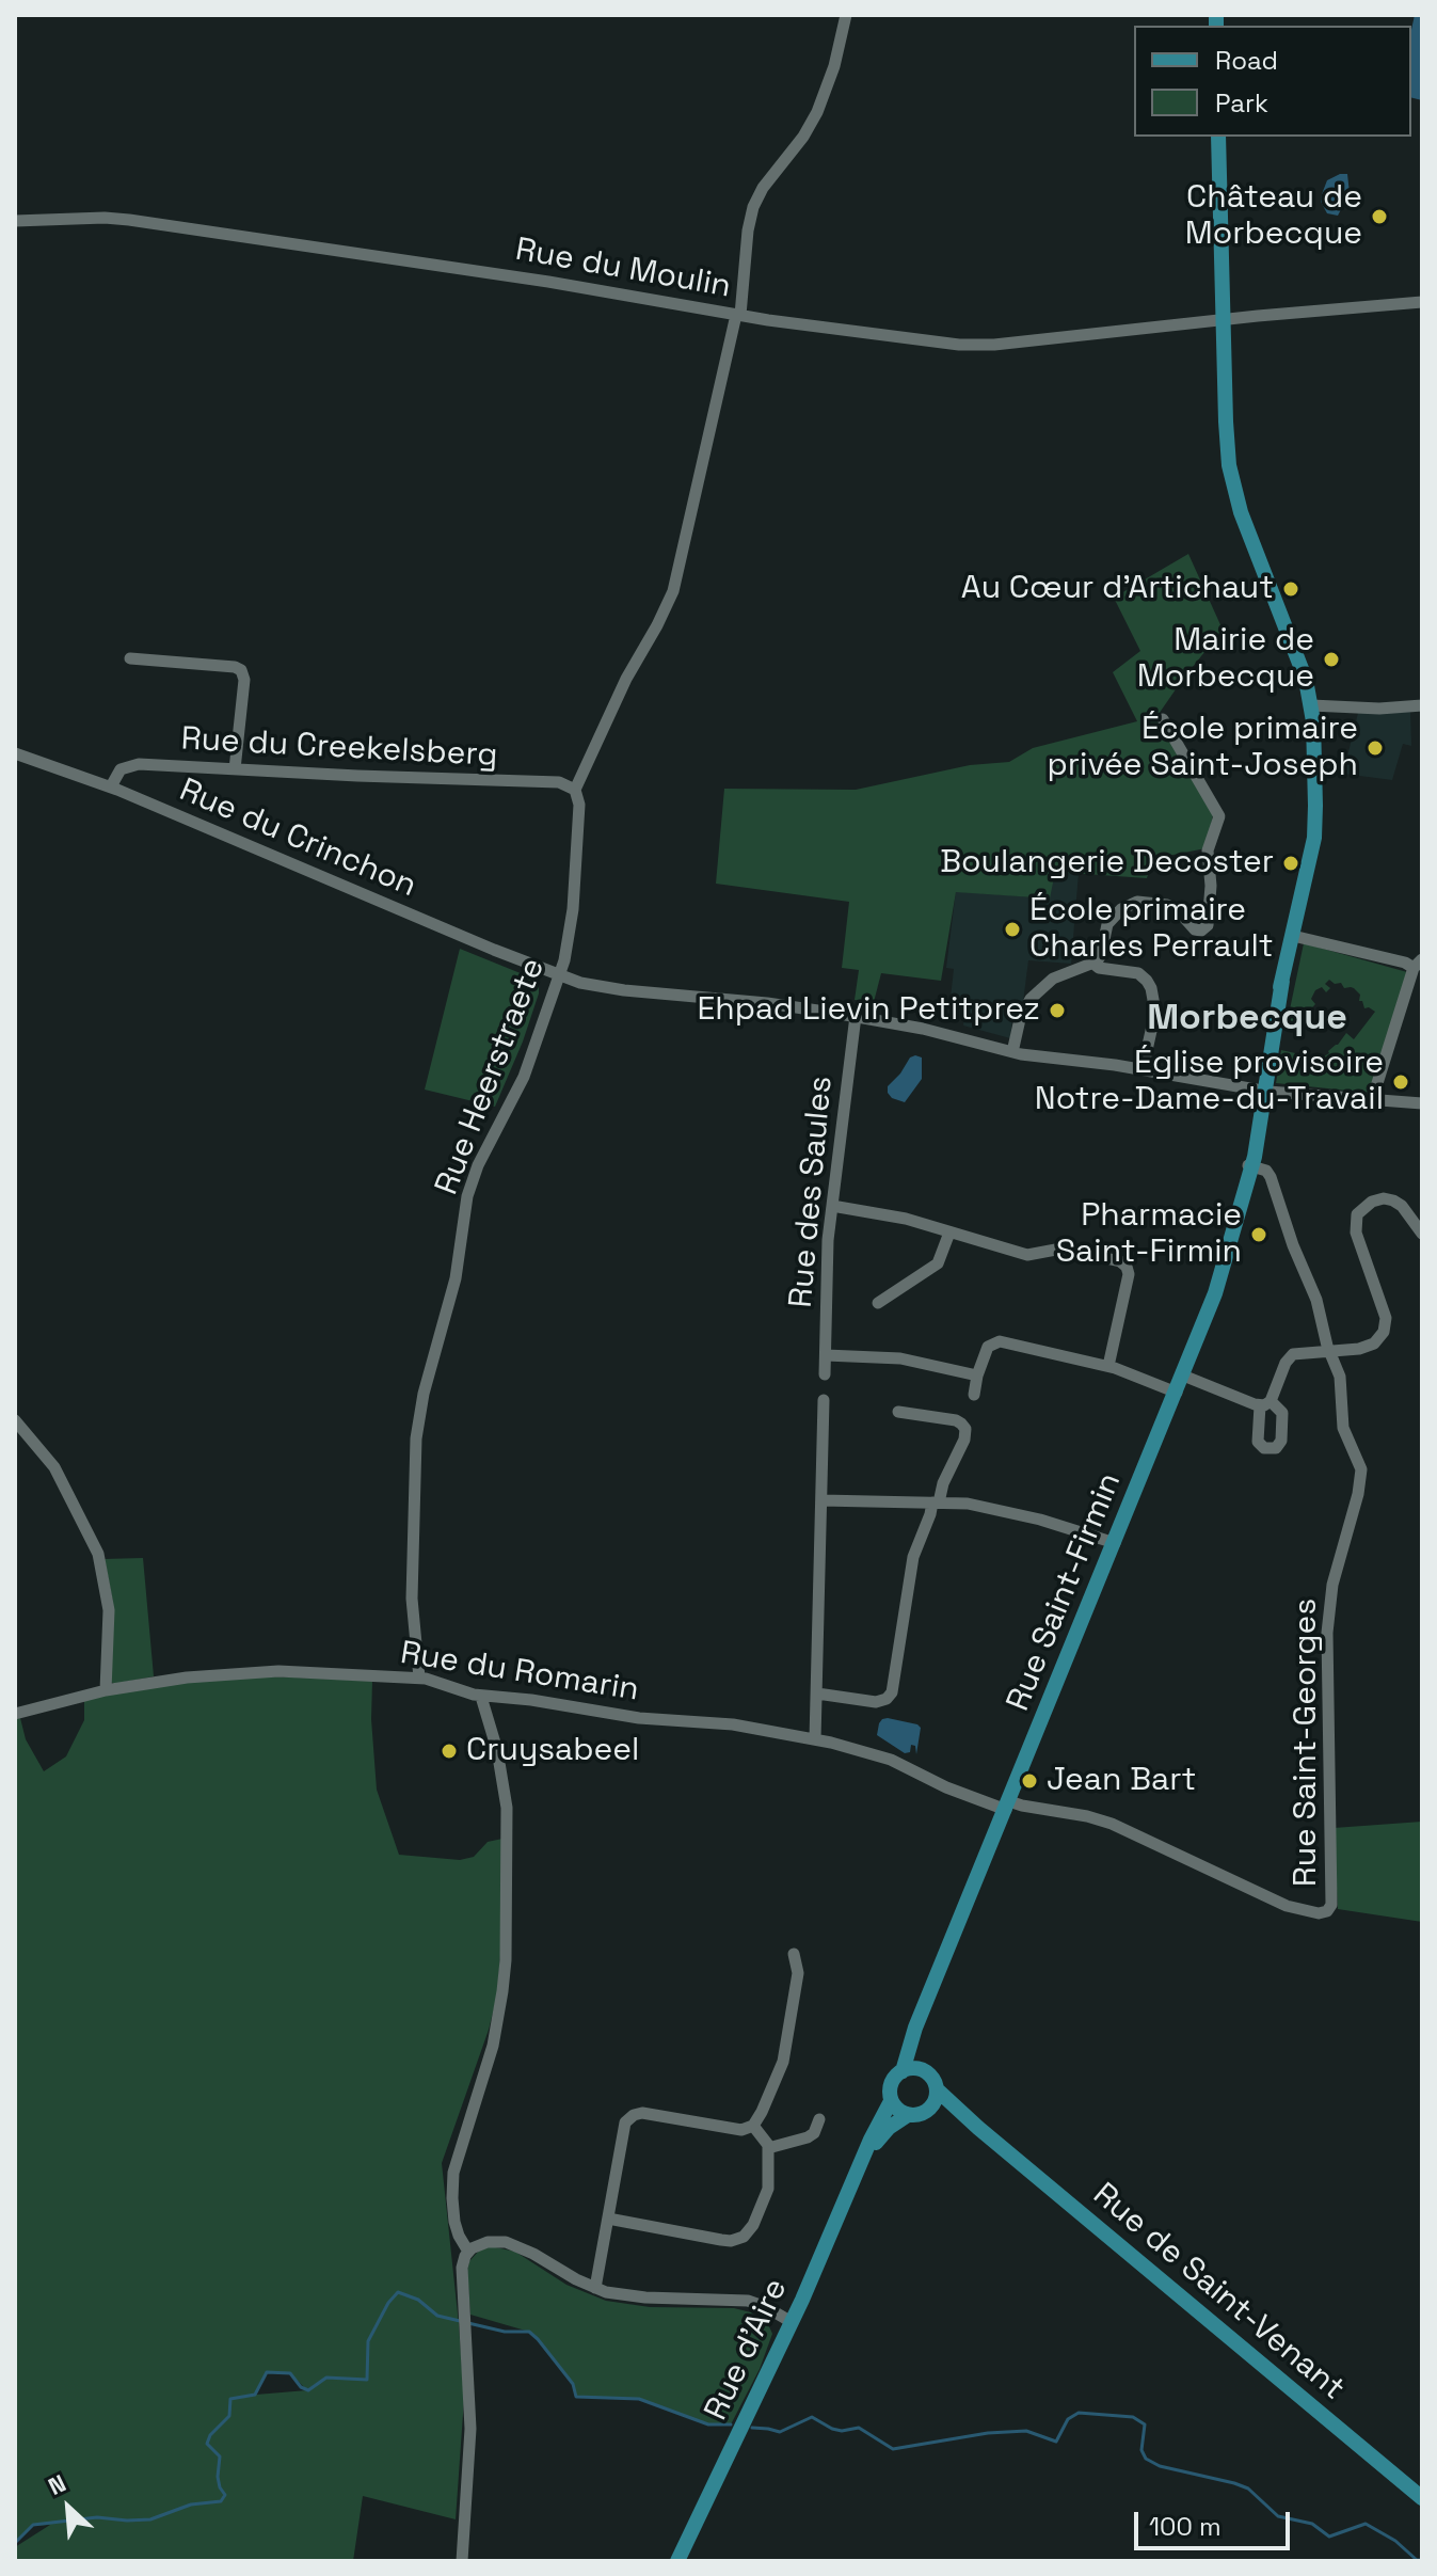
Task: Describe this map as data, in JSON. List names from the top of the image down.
{
  "streets": {
    "main road": ["Rue Saint-Firmin", "Rue de Saint-Venant", "Rue d'Aire"],
    "street": [
      "Rue du Moulin",
      "Rue du Creekelsberg",
      "Rue du Crinchon",
      "Rue Heerstraete",
      "Rue des Saules",
      "Rue du Romarin",
      "Rue Saint-Georges"
    ]
  },
  "crossings": [
    ["Rue du Moulin", "Rue Heerstraete"],
    ["Rue du Moulin", "Rue Saint-Firmin"],
    ["Rue du Creekelsberg", "Rue du Crinchon"],
    ["Rue du Creekelsberg", "Rue Heerstraete"],
    ["Rue du Crinchon", "Rue Heerstraete"],
    ["Rue du Crinchon", "Rue des Saules"],
    ["Rue du Crinchon", "Rue Saint-Firmin"],
    ["Rue Heerstraete", "Rue du Romarin"],
    ["Rue Saint-Firmin", "Rue du Romarin"],
    ["Rue Saint-Firmin", "Rue Saint-Georges"],
    ["Rue Saint-Firmin", "Rue de Saint-Venant"],
    ["Rue Saint-Firmin", "Rue d'Aire"],
    ["Rue du Romarin", "Rue Saint-Georges"],
    ["Rue de Saint-Venant", "Rue d'Aire"]
  ],
  "districts": ["Morbecque"],
  "places": [
    "Château de Morbecque",
    "Au Cœur d'Artichaut",
    "Mairie de Morbecque",
    "École primaire privée Saint-Joseph",
    "Boulangerie Decoster",
    "École primaire Charles Perrault",
    "Ehpad Lievin Petitprez",
    "Église provisoire Notre-Dame-du-Travail",
    "Pharmacie Saint-Firmin",
    "Cruysabeel",
    "Jean Bart"
  ],
  "legend": ["Road", "Park"],
  "scale_bar": "100 m",
  "north": "top left"
}
